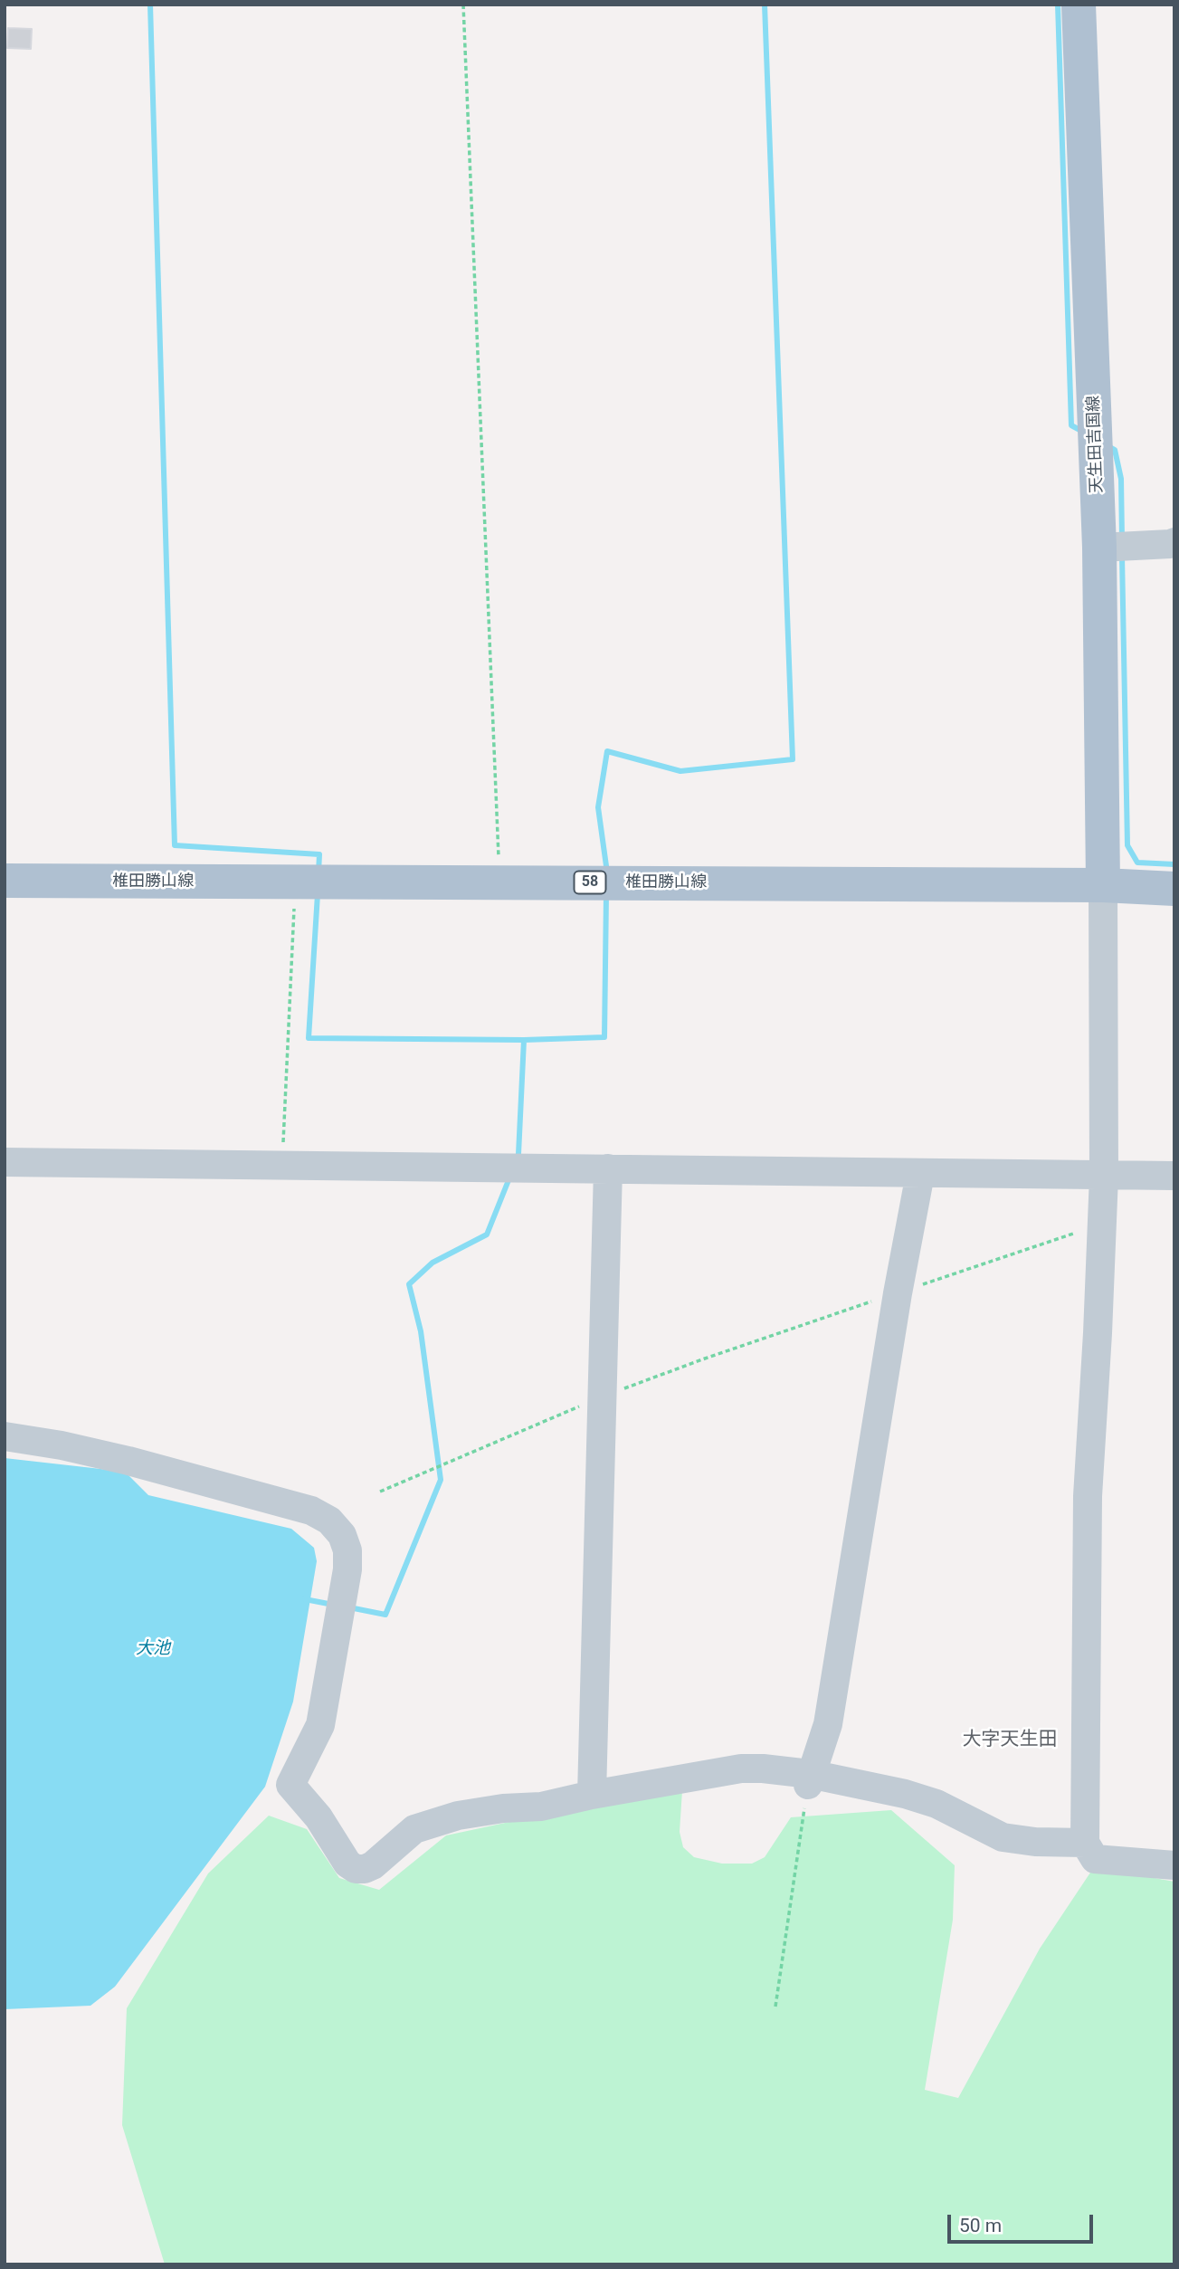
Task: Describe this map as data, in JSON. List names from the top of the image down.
{
  "streets": {
    "main road": ["天生田吉国線", "椎田勝山線", "58"]
  },
  "crossings": [
    ["天生田吉国線", "椎田勝山線"]
  ],
  "districts": ["大字天生田"],
  "water": ["大池"],
  "scale_bar": "50 m"
}
